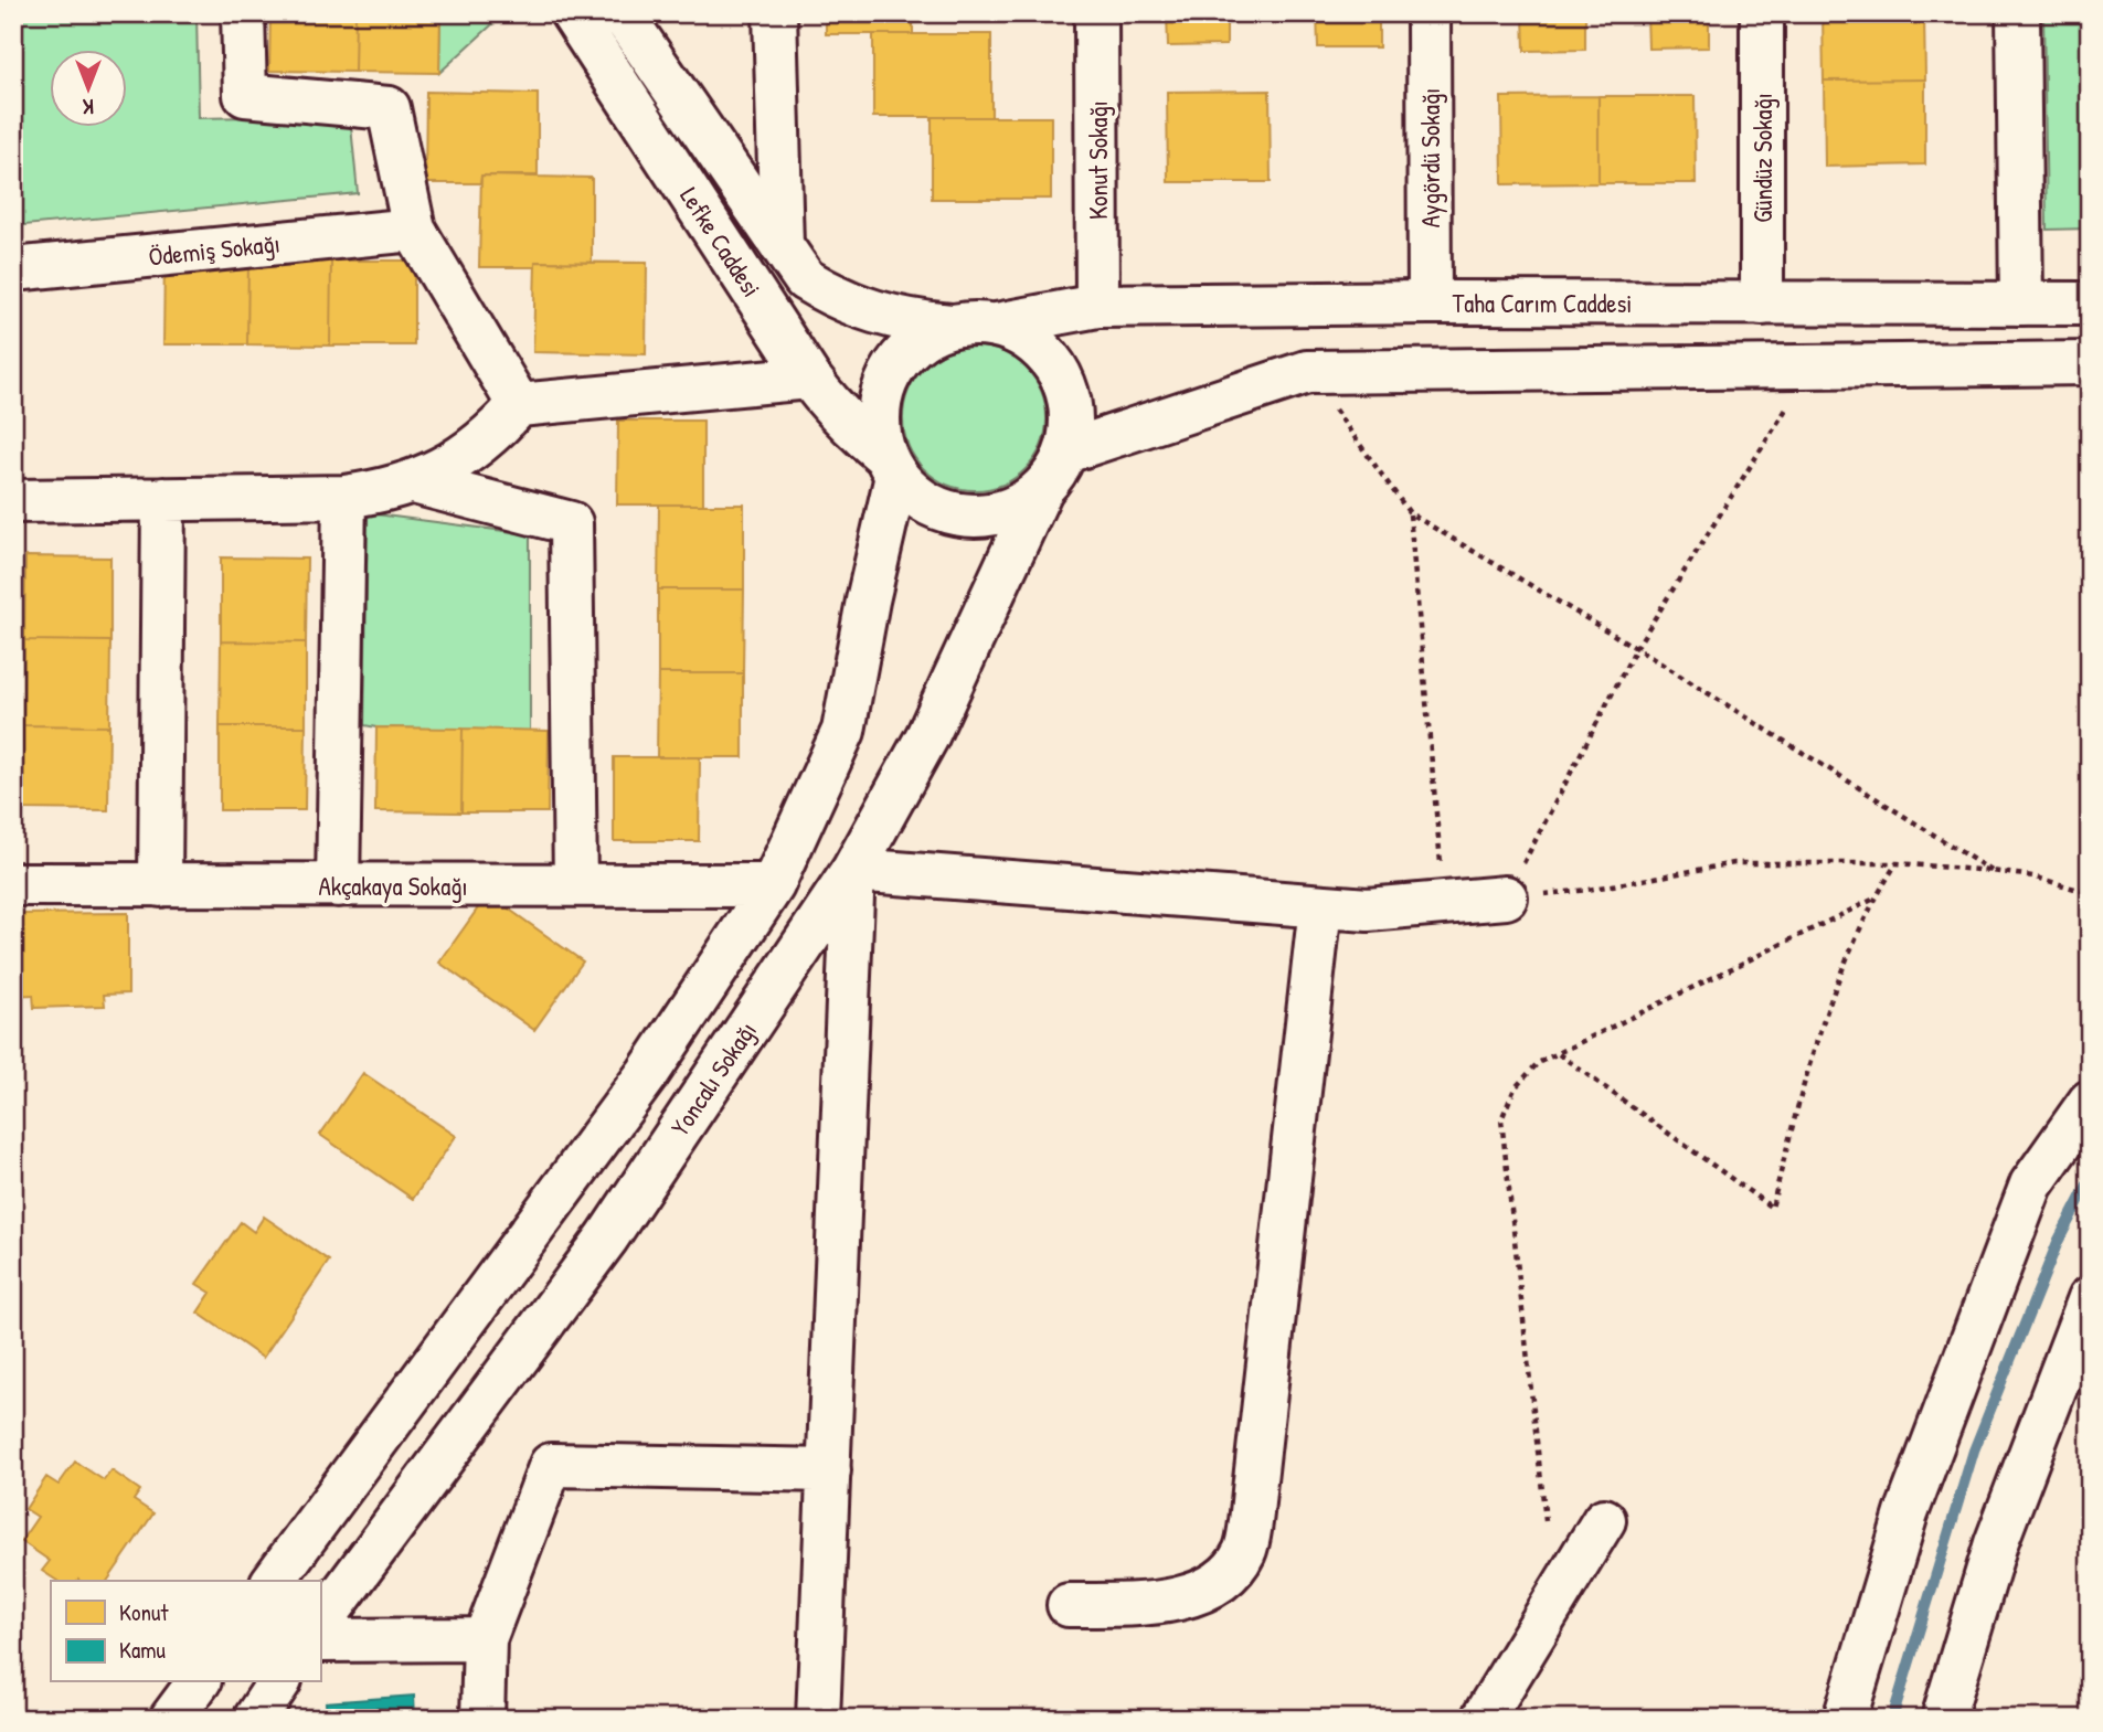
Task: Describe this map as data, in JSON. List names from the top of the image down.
{
  "streets": {
    "street": [
      "Aygördü Sokağı",
      "Gündüz Sokağı",
      "Konut Sokağı",
      "Lefke Caddesi",
      "Ödemiş Sokağı",
      "Taha Carım Caddesi",
      "Akçakaya Sokağı",
      "Yoncalı Sokağı"
    ]
  },
  "crossings": [
    ["Aygördü Sokağı", "Taha Carım Caddesi"],
    ["Gündüz Sokağı", "Taha Carım Caddesi"],
    ["Konut Sokağı", "Taha Carım Caddesi"],
    ["Lefke Caddesi", "Taha Carım Caddesi"],
    ["Lefke Caddesi", "Yoncalı Sokağı"],
    ["Taha Carım Caddesi", "Yoncalı Sokağı"]
  ],
  "legend": ["Konut", "Kamu"],
  "north": "bottom"
}
